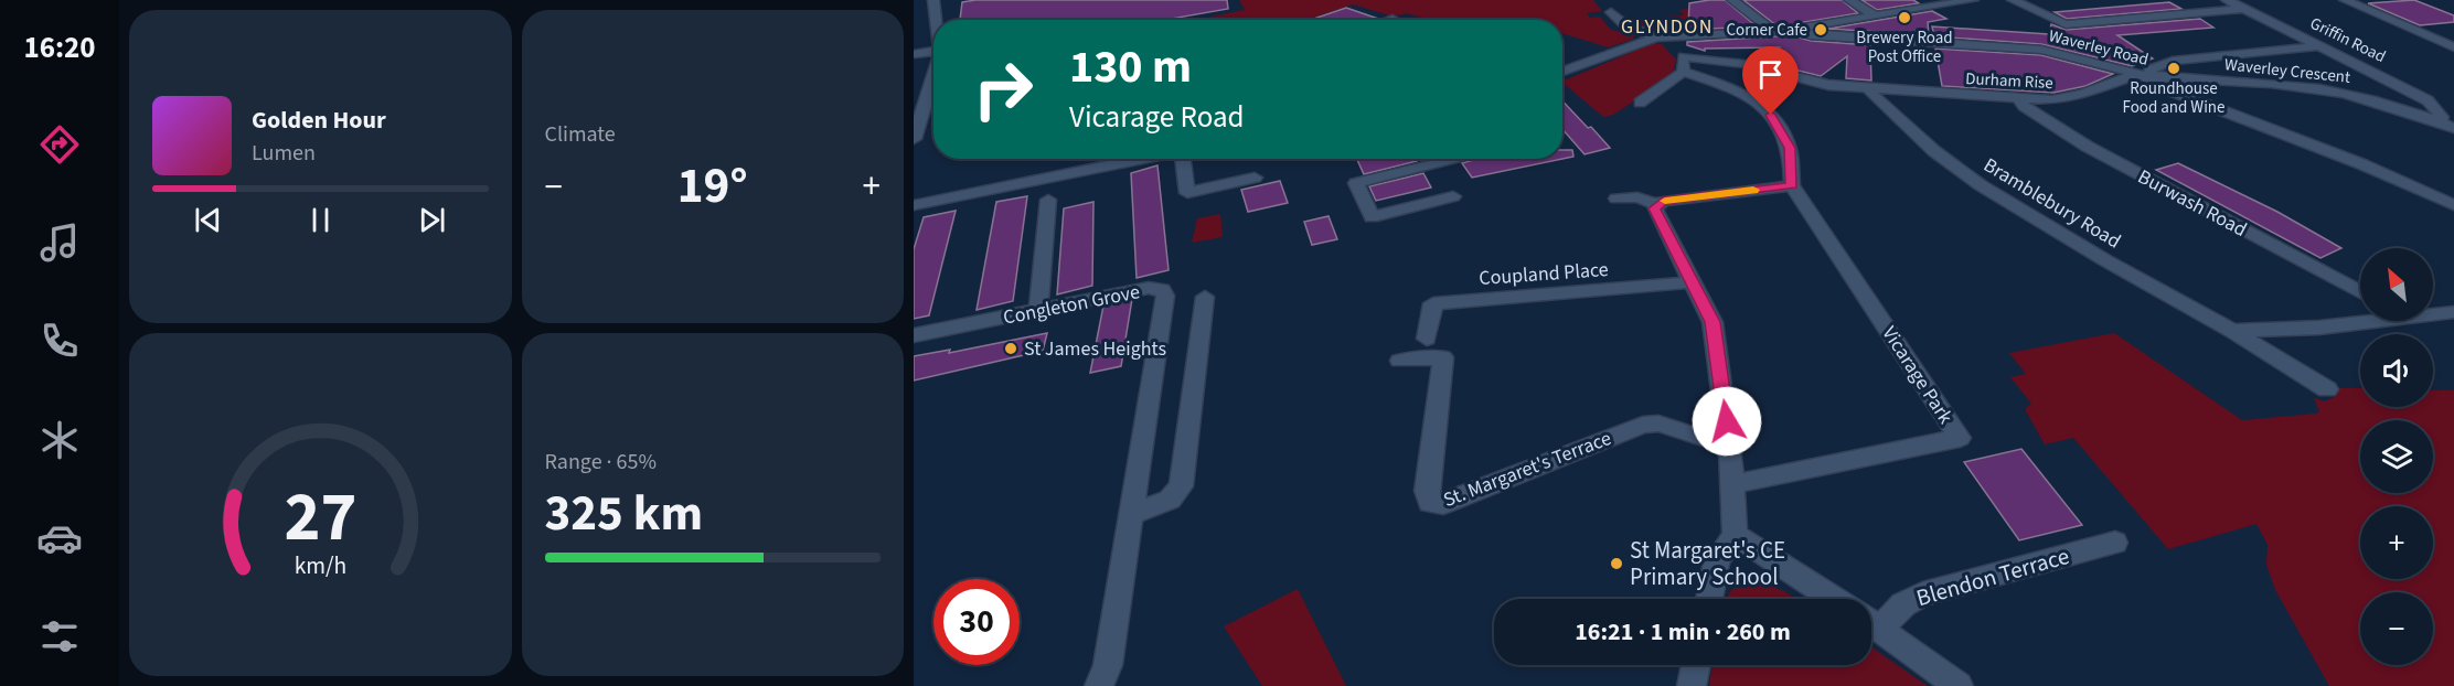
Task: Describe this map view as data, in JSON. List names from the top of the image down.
{
  "streets": {
    "street": [
      "Griffin Road",
      "Waverley Road",
      "Waverley Crescent",
      "Durham Rise",
      "Bramblebury Road",
      "Burwash Road",
      "Coupland Place",
      "Congleton Grove",
      "Vicarage Park",
      "St. Margaret's Terrace",
      "Blendon Terrace"
    ]
  },
  "crossings": [
    ["Griffin Road", "Waverley Crescent"],
    ["Waverley Road", "Waverley Crescent"],
    ["Waverley Road", "Durham Rise"],
    ["Durham Rise", "Bramblebury Road"],
    ["Durham Rise", "Burwash Road"]
  ],
  "districts": ["GLYNDON"],
  "places": [
    "Brewery Road Post Office",
    "Corner Cafe",
    "Roundhouse Food and Wine",
    "St James Heights",
    "St Margaret's CE Primary School"
  ],
  "north": "top left",
  "page": {
    "tabs": "16:20",
    "tile": [
      "Climate",
      ["Range · 65%", "325 km"]
    ],
    "turn": ["130 m", "Vicarage Road"],
    "song": ["Golden Hour", "Lumen"],
    "heat": ["−", "19°", "+"],
    "map_buttons": ["+", "−"],
    "limit": "30",
    "trip": "16:21 · 1 min · 260 m",
    "gauge": ["27", "km/h"]
  }
}
